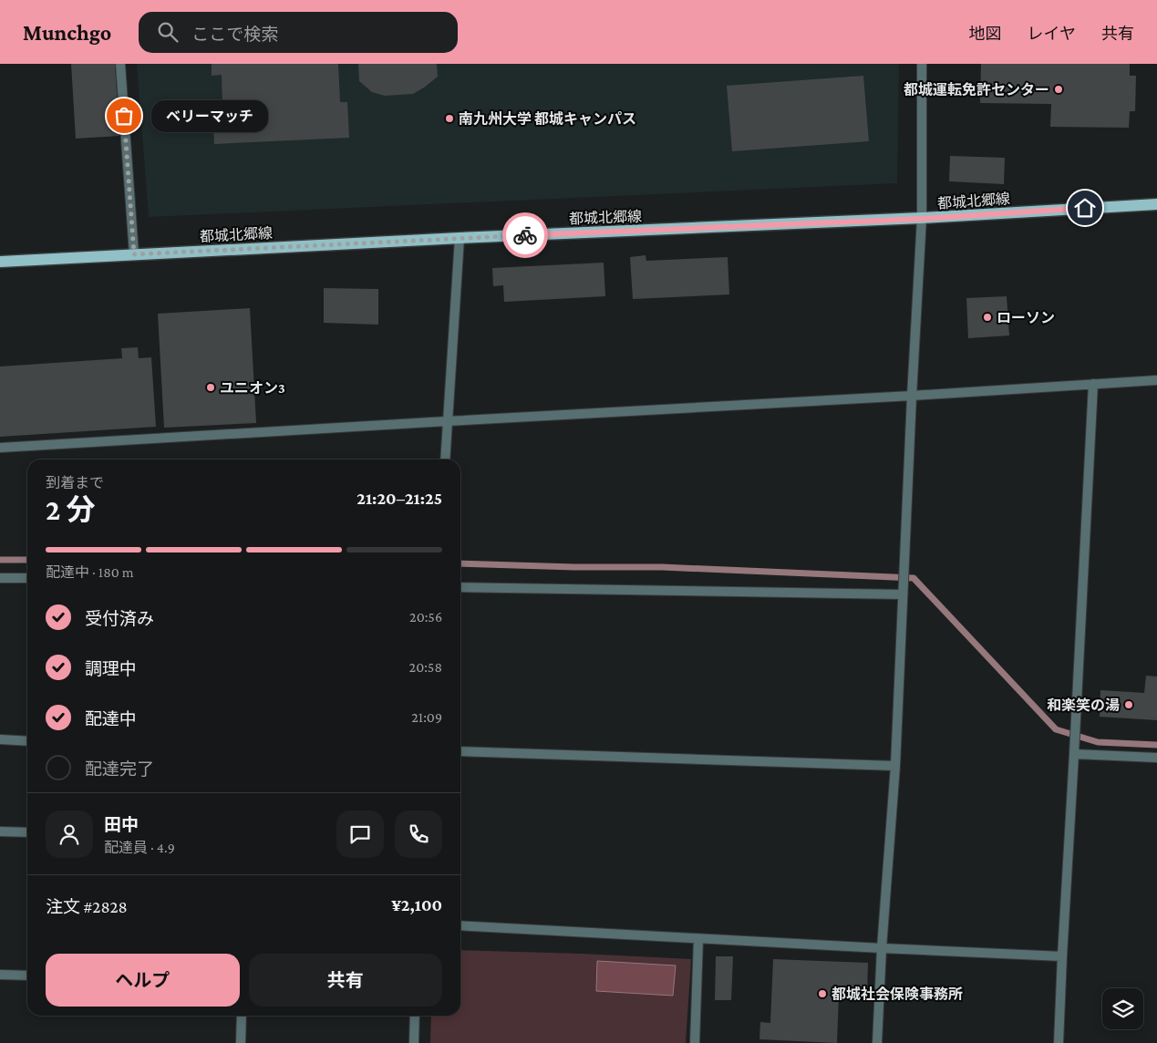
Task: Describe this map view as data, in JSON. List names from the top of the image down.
{
  "streets": {
    "main road": ["都城北郷線"]
  },
  "places": [
    "都城運転免許センター",
    "ベリーマッチ",
    "南九州大学 都城キャンパス",
    "ローソン",
    "ユニオン3",
    "和楽笑の湯",
    "都城社会保険事務所"
  ],
  "page": {
    "header": "Munchgo",
    "search": "ここで検索",
    "nav": ["地図", "レイヤ", "共有"],
    "bubble": "ベリーマッチ",
    "heading": ["2 分", "到着まで", "21:20–21:25"],
    "panel": [
      "田中",
      "配達員 · 4.9",
      "注文 #2828",
      "¥2,100"
    ],
    "bar": "配達中 · 180 m",
    "list": [
      ["受付済み", "20:56"],
      ["調理中", "20:58"],
      ["配達中", "21:09"],
      "配達完了"
    ],
    "buttons": ["ヘルプ", "共有"]
  }
}
